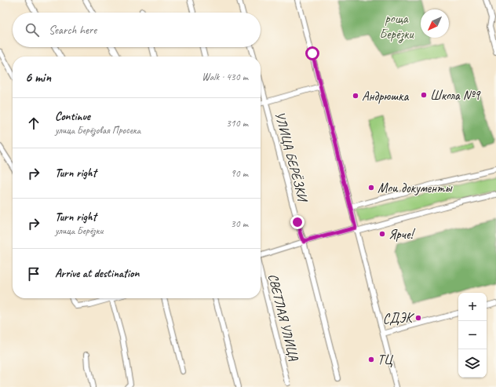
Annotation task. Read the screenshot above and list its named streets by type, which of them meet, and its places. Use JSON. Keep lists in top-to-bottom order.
{
  "streets": {
    "street": ["УЛИЦА БЕРЁЗКИ", "СВЕТЛАЯ УЛИЦА"]
  },
  "parks": ["роща Берёзки"],
  "places": [
    "Школа №9",
    "Андрюшка",
    "Мои документы",
    "Ярче!",
    "СДЭК",
    "ТЦ"
  ],
  "north": "bottom left",
  "page": {
    "search": "Search here",
    "heading": ["6 min", "Walk · 430 m"],
    "list": [
      ["Continue", "улица Берёзовая Просека", "310 m"],
      ["Turn right", "90 m"],
      ["Turn right", "улица Берёзки", "30 m"],
      "Arrive at destination"
    ],
    "map_buttons": ["+", "−"]
  }
}
